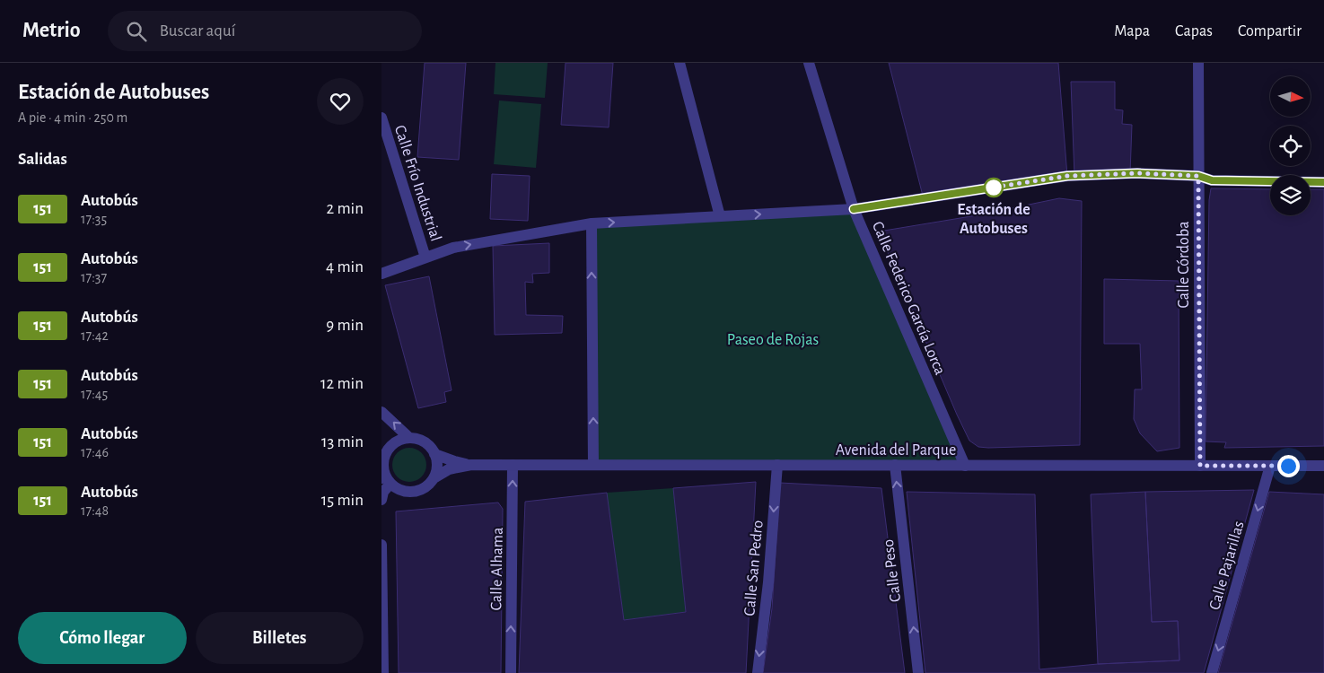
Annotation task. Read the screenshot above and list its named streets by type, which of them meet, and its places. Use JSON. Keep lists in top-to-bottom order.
{
  "streets": {
    "street": [
      "Calle Frío Industrial",
      "Calle Córdoba",
      "Calle Federico García Lorca",
      "Avenida del Parque",
      "Calle Pajarillas",
      "Calle San Pedro",
      "Calle Alhama",
      "Calle Peso"
    ]
  },
  "crossings": [
    ["Calle Córdoba", "Avenida del Parque"],
    ["Calle Federico García Lorca", "Avenida del Parque"],
    ["Avenida del Parque", "Calle Pajarillas"],
    ["Avenida del Parque", "Calle San Pedro"],
    ["Avenida del Parque", "Calle Alhama"],
    ["Avenida del Parque", "Calle Peso"]
  ],
  "one_way": [
    "Calle Pajarillas",
    "Calle San Pedro",
    "Calle Alhama",
    "Calle Peso"
  ],
  "parks": ["Paseo de Rojas"],
  "places": ["Estación de Autobuses"],
  "lines": ["bus line 151"],
  "north": "right",
  "page": {
    "header": "Metrio",
    "search": "Buscar aquí",
    "nav": ["Mapa", "Capas", "Compartir"],
    "heading": [
      ["Estación de Autobuses", "A pie · 4 min · 250 m"],
      "Salidas"
    ],
    "list": [
      {
        "mark": "151",
        "name": "Autobús",
        "note": "17:35",
        "value": "2 min"
      },
      {
        "mark": "151",
        "name": "Autobús",
        "note": "17:37",
        "value": "4 min"
      },
      {
        "mark": "151",
        "name": "Autobús",
        "note": "17:42",
        "value": "9 min"
      },
      {
        "mark": "151",
        "name": "Autobús",
        "note": "17:45",
        "value": "12 min"
      },
      {
        "mark": "151",
        "name": "Autobús",
        "note": "17:46",
        "value": "13 min"
      },
      {
        "mark": "151",
        "name": "Autobús",
        "note": "17:48",
        "value": "15 min"
      }
    ],
    "buttons": ["Cómo llegar", "Billetes"]
  }
}
